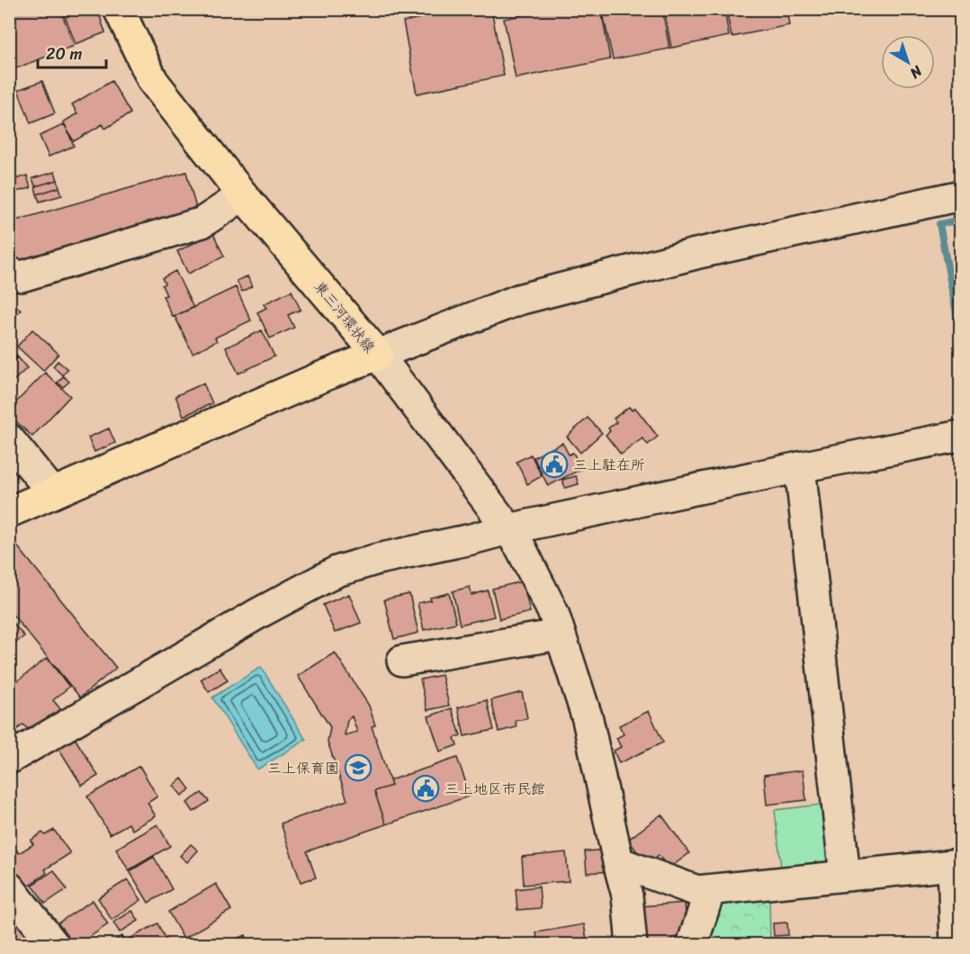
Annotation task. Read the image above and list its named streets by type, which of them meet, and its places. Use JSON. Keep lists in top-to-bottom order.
{
  "streets": {
    "main road": ["東三河環状線"]
  },
  "places": {
    "public building": ["三上駐在所", "三上地区市民館"],
    "school or university": ["三上保育園"]
  },
  "scale_bar": "20 m",
  "north": "bottom right"
}
